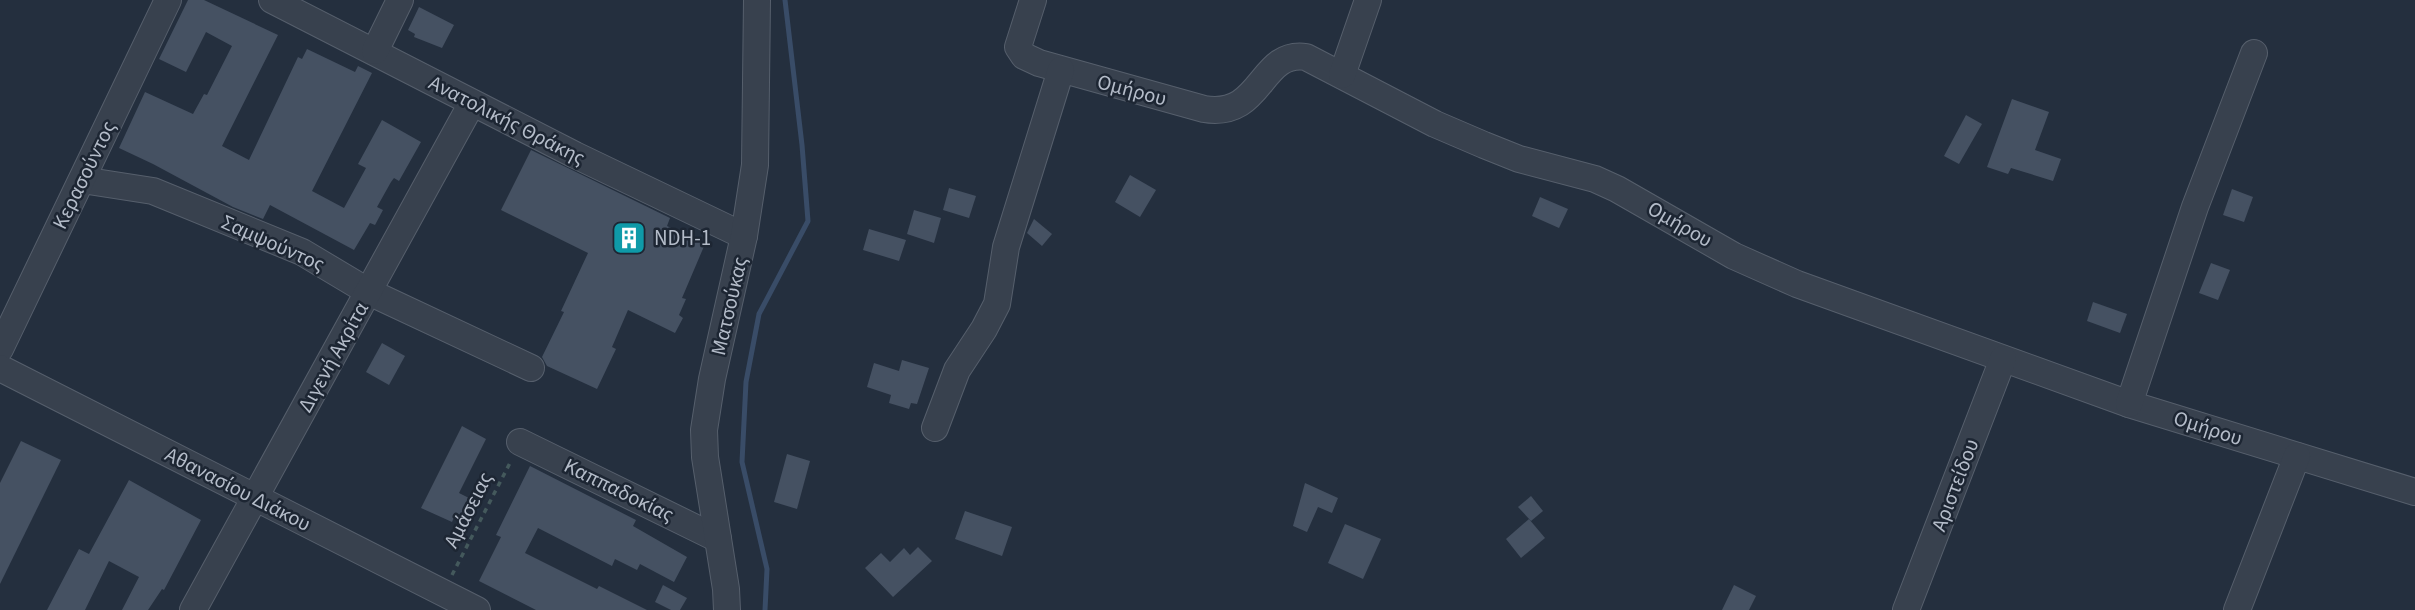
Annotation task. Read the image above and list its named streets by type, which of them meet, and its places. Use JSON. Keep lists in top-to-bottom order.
{
  "streets": {
    "street": [
      "Ομήρου",
      "Ανατολικής Θράκης",
      "Κερασούντος",
      "Σαμψούντος",
      "Ματσούκας",
      "Διγενή Ακρίτα",
      "Αριστείδου",
      "Αθανασίου Διάκου",
      "Καππαδοκίας"
    ],
    "path": ["Αμάσειας"]
  },
  "crossings": [
    ["Ομήρου", "Αριστείδου"],
    ["Ανατολικής Θράκης", "Ματσούκας"],
    ["Ανατολικής Θράκης", "Διγενή Ακρίτα"],
    ["Κερασούντος", "Σαμψούντος"],
    ["Σαμψούντος", "Διγενή Ακρίτα"],
    ["Ματσούκας", "Καππαδοκίας"],
    ["Διγενή Ακρίτα", "Αθανασίου Διάκου"],
    ["Αθανασίου Διάκου", "Αμάσειας"],
    ["Καππαδοκίας", "Αμάσειας"]
  ],
  "places": {
    "building": ["NDH-1"]
  }
}
